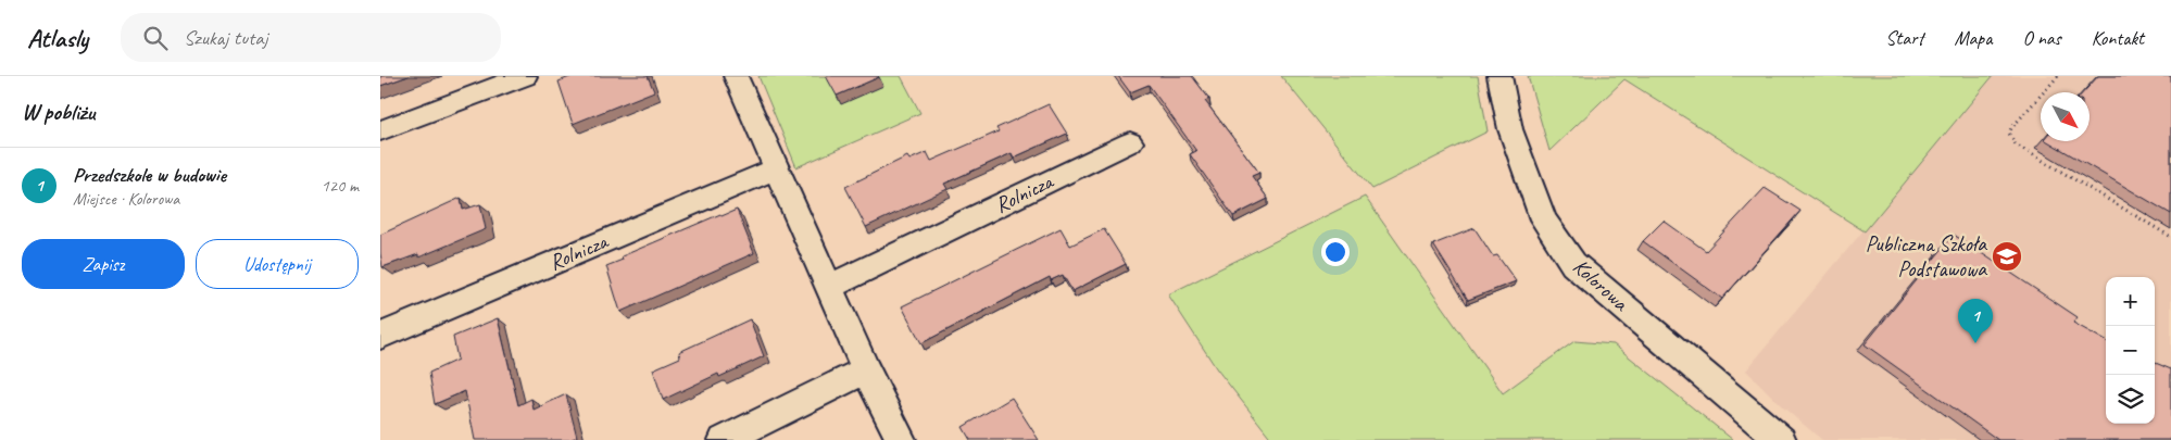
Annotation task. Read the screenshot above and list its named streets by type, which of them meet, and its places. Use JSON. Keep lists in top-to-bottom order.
{
  "streets": {
    "street": ["Rolnicza", "Kolorowa"]
  },
  "places": {
    "school or university": ["Publiczna Szkoła Podstawowa"]
  },
  "north": "bottom right",
  "page": {
    "header": "Atlasly",
    "search": "Szukaj tutaj",
    "nav": [
      "Start",
      "Mapa",
      "O nas",
      "Kontakt"
    ],
    "heading": "W pobliżu",
    "list": [
      {
        "mark": "1",
        "name": "Przedszkole w budowie",
        "note": "Miejsce · Kolorowa",
        "value": "120 m"
      }
    ],
    "buttons": ["Zapisz", "Udostępnij"],
    "map_buttons": ["+", "−"],
    "pins": "1"
  }
}
